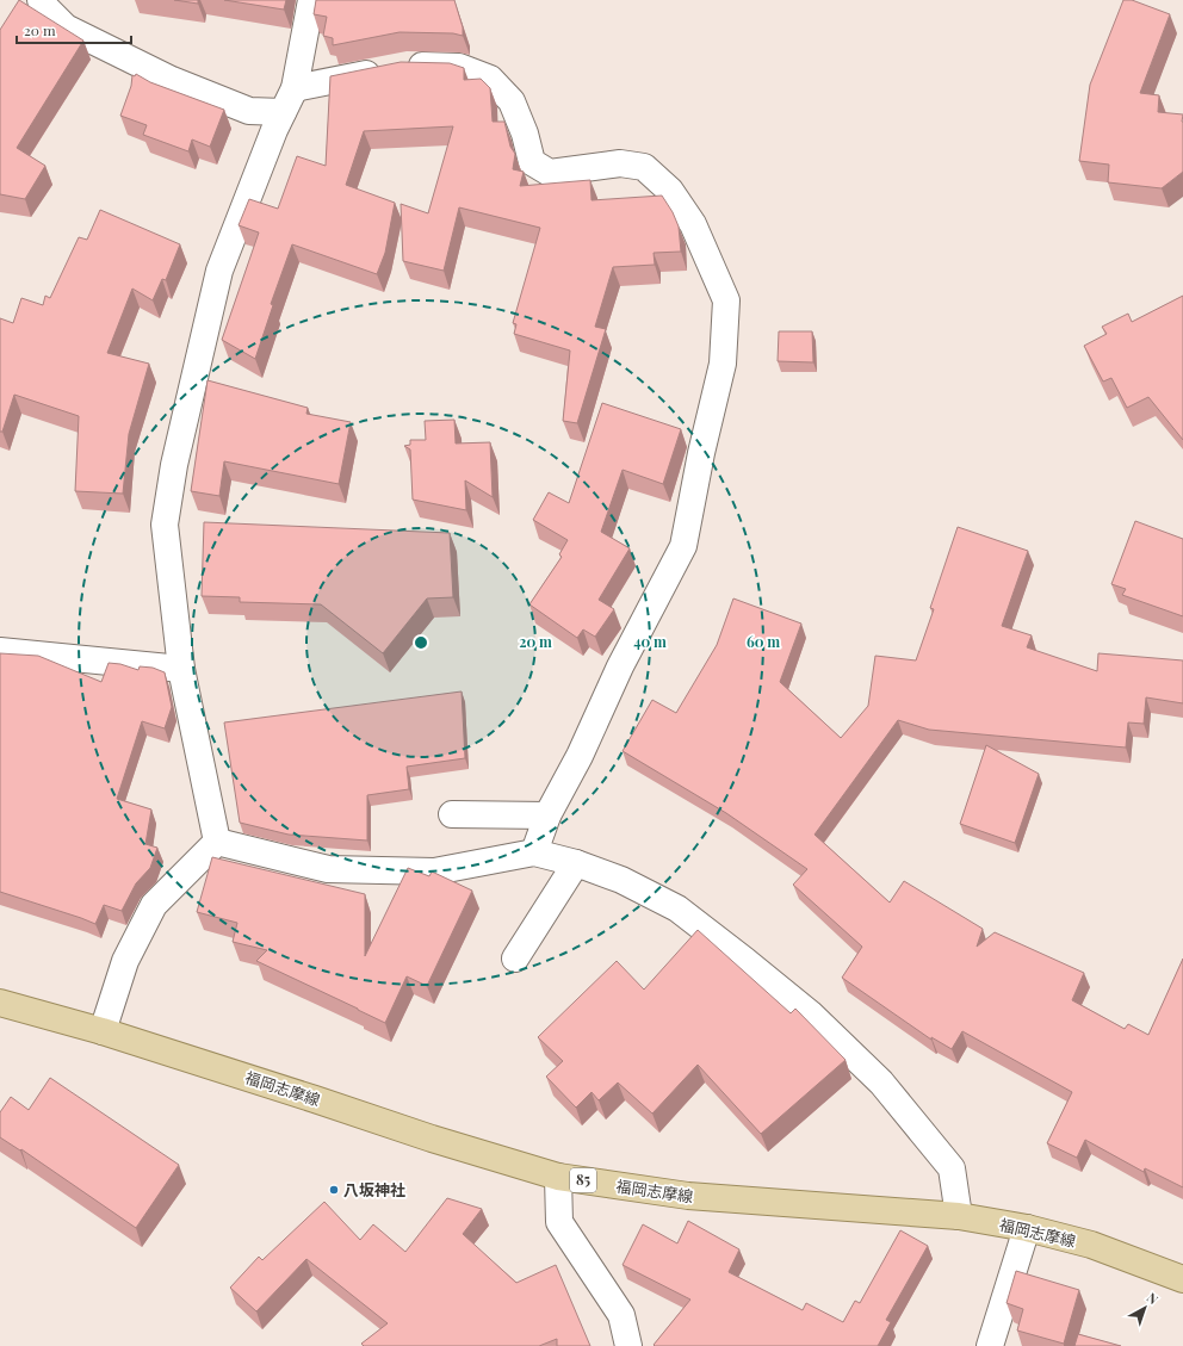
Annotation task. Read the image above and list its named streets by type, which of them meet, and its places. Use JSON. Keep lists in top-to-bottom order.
{
  "streets": {
    "main road": ["福岡志摩線", "85"]
  },
  "places": ["八坂神社"],
  "scale_bar": "20 m",
  "north": "top right",
  "rings": ["20 m", "40 m", "60 m"]
}
